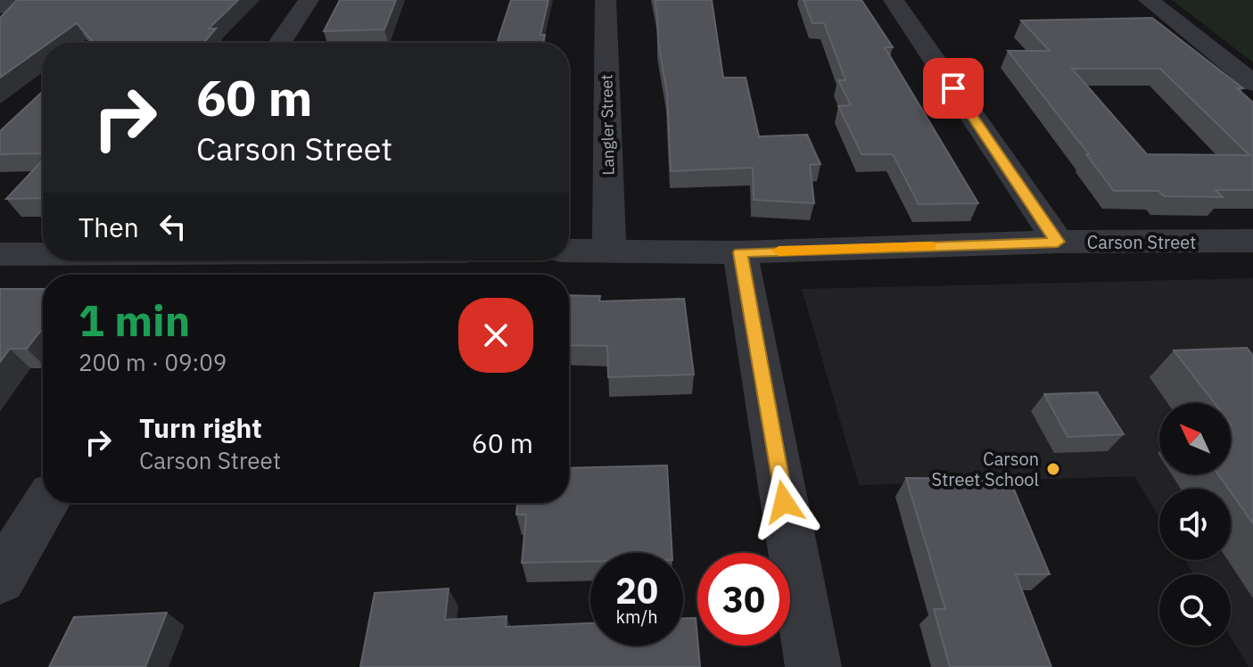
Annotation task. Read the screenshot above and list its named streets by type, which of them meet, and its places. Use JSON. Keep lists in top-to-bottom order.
{
  "streets": {
    "street": ["Langler Street", "Carson Street"]
  },
  "crossings": [
    ["Langler Street", "Carson Street"]
  ],
  "places": ["Carson Street School"],
  "north": "top left",
  "page": {
    "turn": ["60 m", "Carson Street"],
    "then": "Then",
    "heading": ["1 min", "200 m · 09:09"],
    "list": [
      {
        "name": "Turn right",
        "note": "Carson Street",
        "value": "60 m"
      }
    ],
    "speed": "20 km/h",
    "limit": "30"
  }
}
